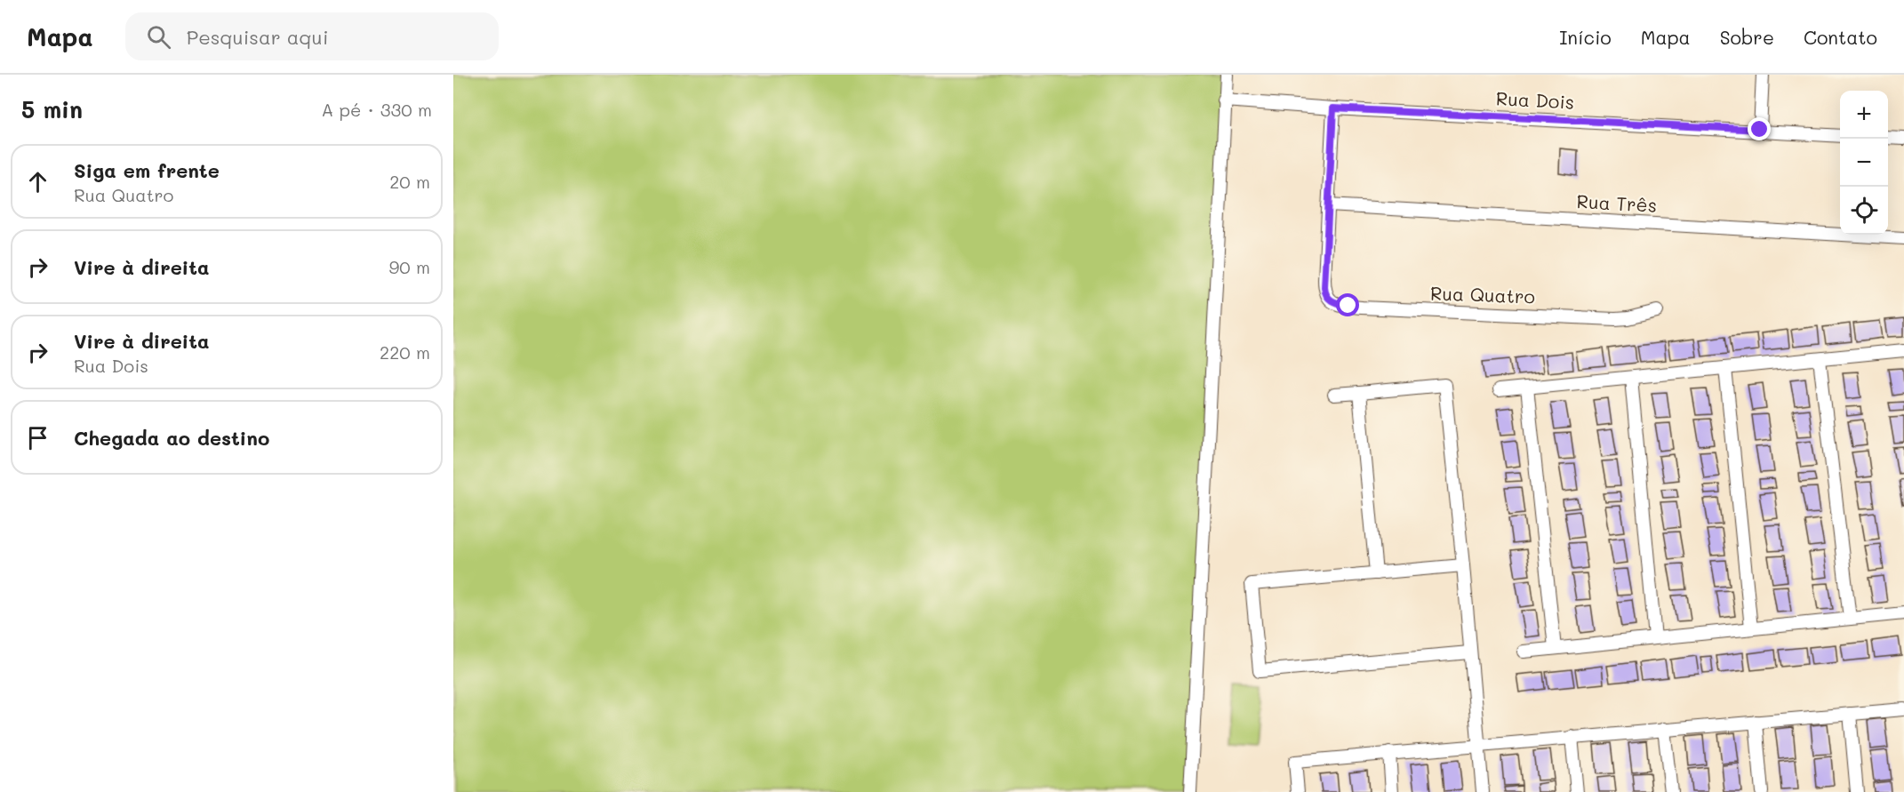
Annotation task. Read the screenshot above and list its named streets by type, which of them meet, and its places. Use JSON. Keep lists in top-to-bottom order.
{
  "streets": {
    "street": ["Rua Dois", "Rua Três", "Rua Quatro"]
  },
  "crossings": [
    ["Rua Três", "Rua Quatro"]
  ],
  "page": {
    "header": "Mapa",
    "search": "Pesquisar aqui",
    "nav": [
      "Início",
      "Mapa",
      "Sobre",
      "Contato"
    ],
    "heading": ["5 min", "A pé · 330 m"],
    "map_buttons": ["+", "−"],
    "list": [
      ["Siga em frente", "Rua Quatro", "20 m"],
      ["Vire à direita", "90 m"],
      ["Vire à direita", "Rua Dois", "220 m"],
      "Chegada ao destino"
    ]
  }
}
